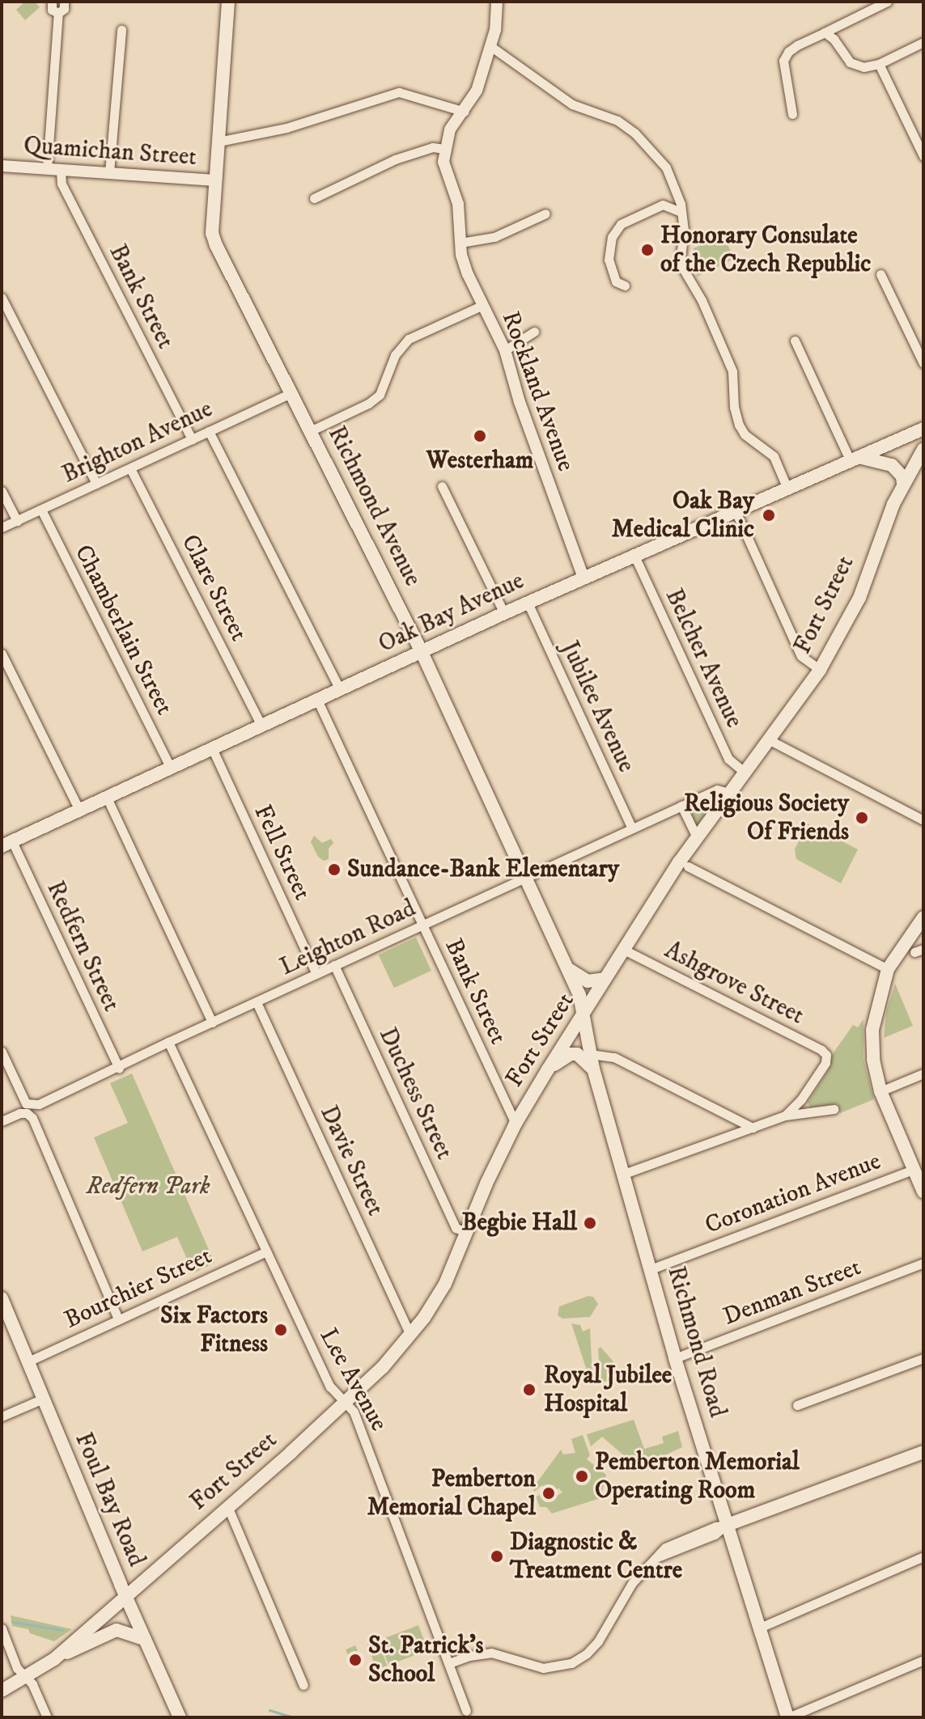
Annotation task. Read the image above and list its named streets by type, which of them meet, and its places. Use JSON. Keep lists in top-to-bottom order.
{
  "streets": {
    "main road": [
      "Richmond Avenue",
      "Fort Street",
      "Oak Bay Avenue",
      "Richmond Road",
      "Foul Bay Road"
    ],
    "street": [
      "Quamichan Street",
      "Bank Street",
      "Rockland Avenue",
      "Brighton Avenue",
      "Clare Street",
      "Chamberlain Street",
      "Belcher Avenue",
      "Jubilee Avenue",
      "Fell Street",
      "Leighton Road",
      "Redfern Street",
      "Ashgrove Street",
      "Duchess Street",
      "Davie Street",
      "Coronation Avenue",
      "Bourchier Street",
      "Denman Street",
      "Lee Avenue"
    ]
  },
  "crossings": [
    ["Quamichan Street", "Bank Street"],
    ["Quamichan Street", "Richmond Avenue"],
    ["Bank Street", "Brighton Avenue"],
    ["Bank Street", "Fort Street"],
    ["Bank Street", "Oak Bay Avenue"],
    ["Bank Street", "Leighton Road"],
    ["Rockland Avenue", "Oak Bay Avenue"],
    ["Brighton Avenue", "Richmond Avenue"],
    ["Brighton Avenue", "Clare Street"],
    ["Brighton Avenue", "Chamberlain Street"],
    ["Richmond Avenue", "Fort Street"],
    ["Richmond Avenue", "Oak Bay Avenue"],
    ["Richmond Avenue", "Leighton Road"],
    ["Richmond Avenue", "Richmond Road"],
    ["Clare Street", "Oak Bay Avenue"],
    ["Fort Street", "Belcher Avenue"],
    ["Fort Street", "Leighton Road"],
    ["Fort Street", "Ashgrove Street"],
    ["Fort Street", "Duchess Street"],
    ["Fort Street", "Davie Street"],
    ["Fort Street", "Richmond Road"],
    ["Fort Street", "Lee Avenue"],
    ["Fort Street", "Foul Bay Road"],
    ["Oak Bay Avenue", "Chamberlain Street"],
    ["Oak Bay Avenue", "Belcher Avenue"],
    ["Oak Bay Avenue", "Jubilee Avenue"],
    ["Oak Bay Avenue", "Fell Street"],
    ["Oak Bay Avenue", "Redfern Street"],
    ["Jubilee Avenue", "Leighton Road"],
    ["Fell Street", "Leighton Road"],
    ["Leighton Road", "Redfern Street"],
    ["Leighton Road", "Duchess Street"],
    ["Leighton Road", "Davie Street"],
    ["Leighton Road", "Lee Avenue"],
    ["Coronation Avenue", "Richmond Road"],
    ["Bourchier Street", "Lee Avenue"],
    ["Bourchier Street", "Foul Bay Road"],
    ["Denman Street", "Richmond Road"]
  ],
  "parks": ["Redfern Park"],
  "places": [
    "Honorary Consulate of the Czech Republic",
    "Westerham",
    "Oak Bay Medical Clinic",
    "Religious Society Of Friends",
    "Sundance-Bank Elementary",
    "Begbie Hall",
    "Six Factors Fitness",
    "Royal Jubilee Hospital",
    "Pemberton Memorial Operating Room",
    "Pemberton Memorial Chapel",
    "Diagnostic & Treatment Centre",
    "St. Patrick's School"
  ]
}
